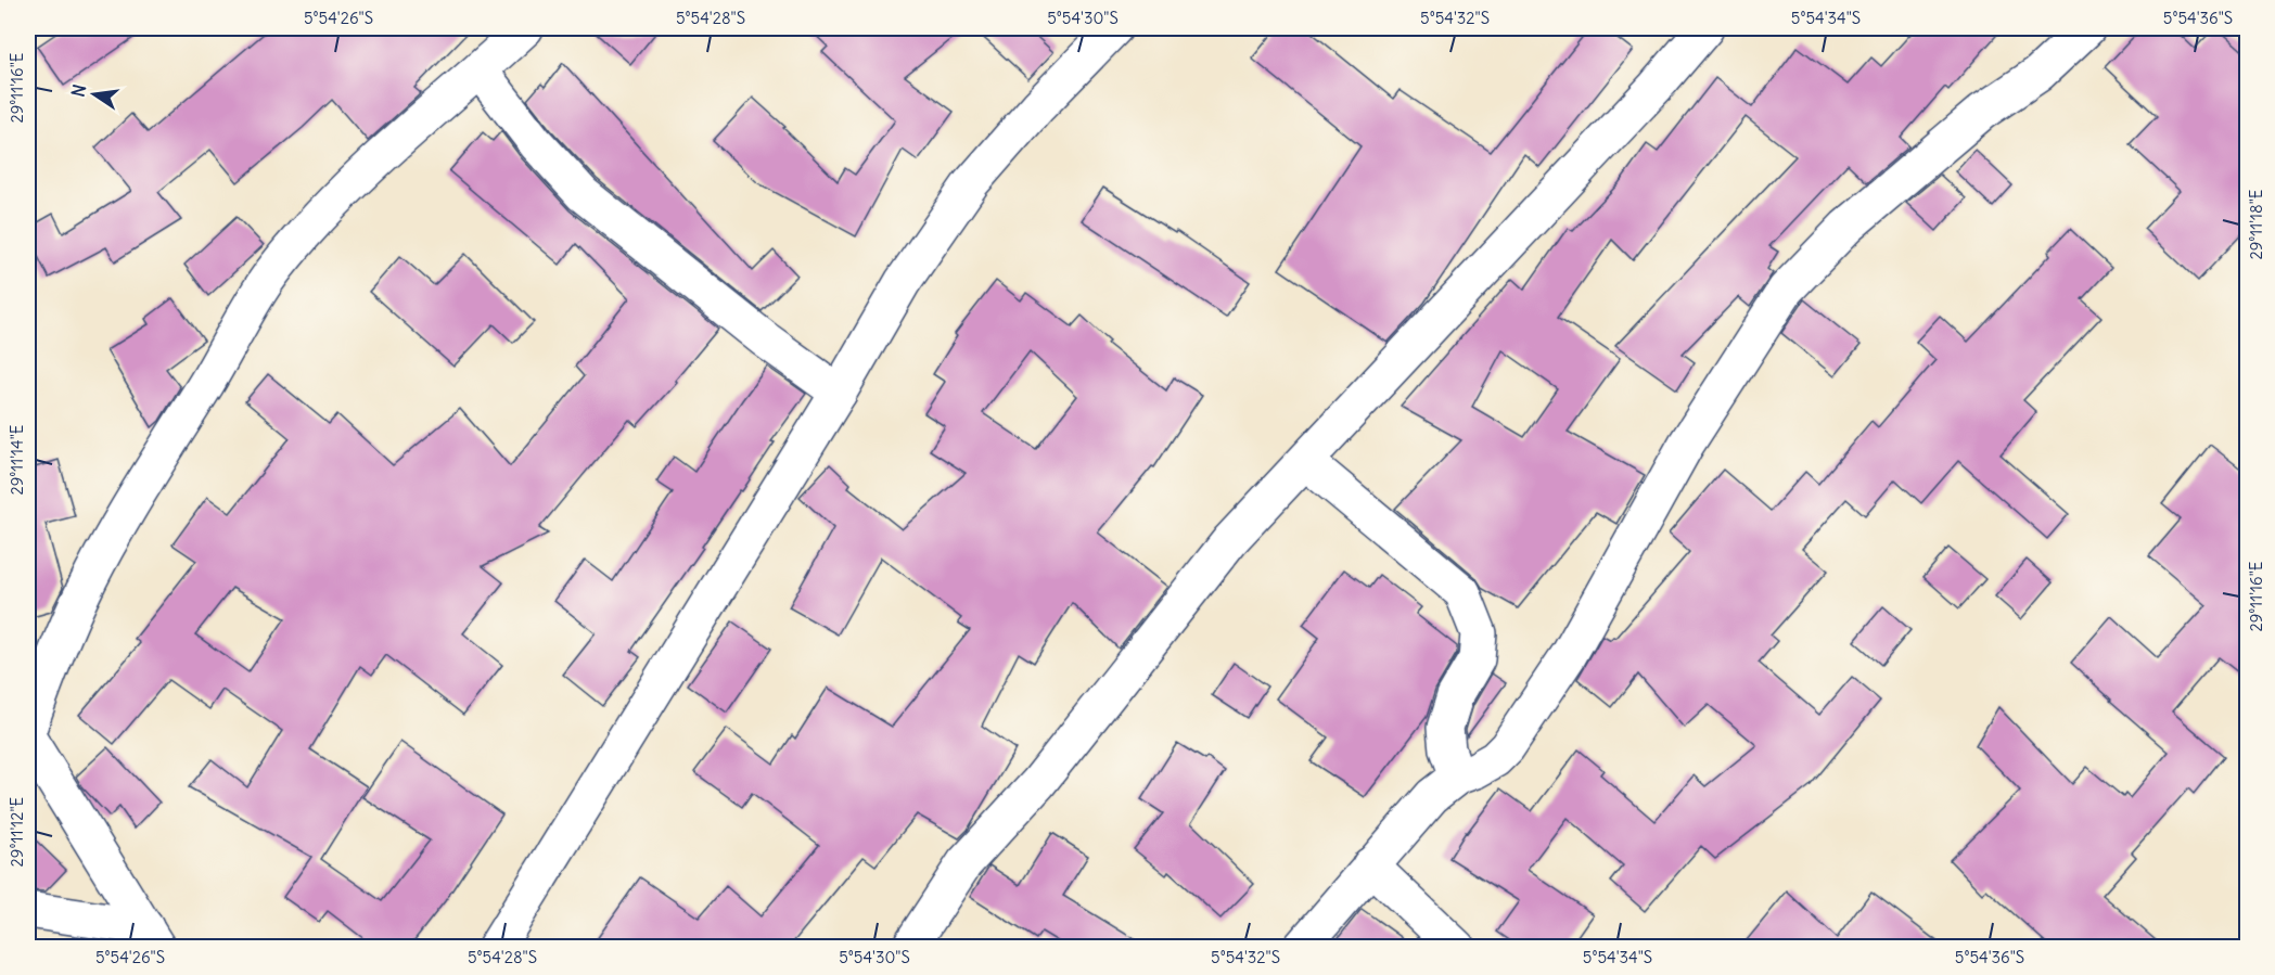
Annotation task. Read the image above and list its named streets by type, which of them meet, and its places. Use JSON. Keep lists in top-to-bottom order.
{
  "north": "left",
  "coordinates": [
    "5°54'26\"S",
    "5°54'28\"S",
    "5°54'30\"S",
    "5°54'32\"S",
    "5°54'34\"S",
    "5°54'36\"S",
    "29°11'16\"E",
    "29°11'18\"E",
    "29°11'14\"E",
    "29°11'12\"E"
  ]
}
